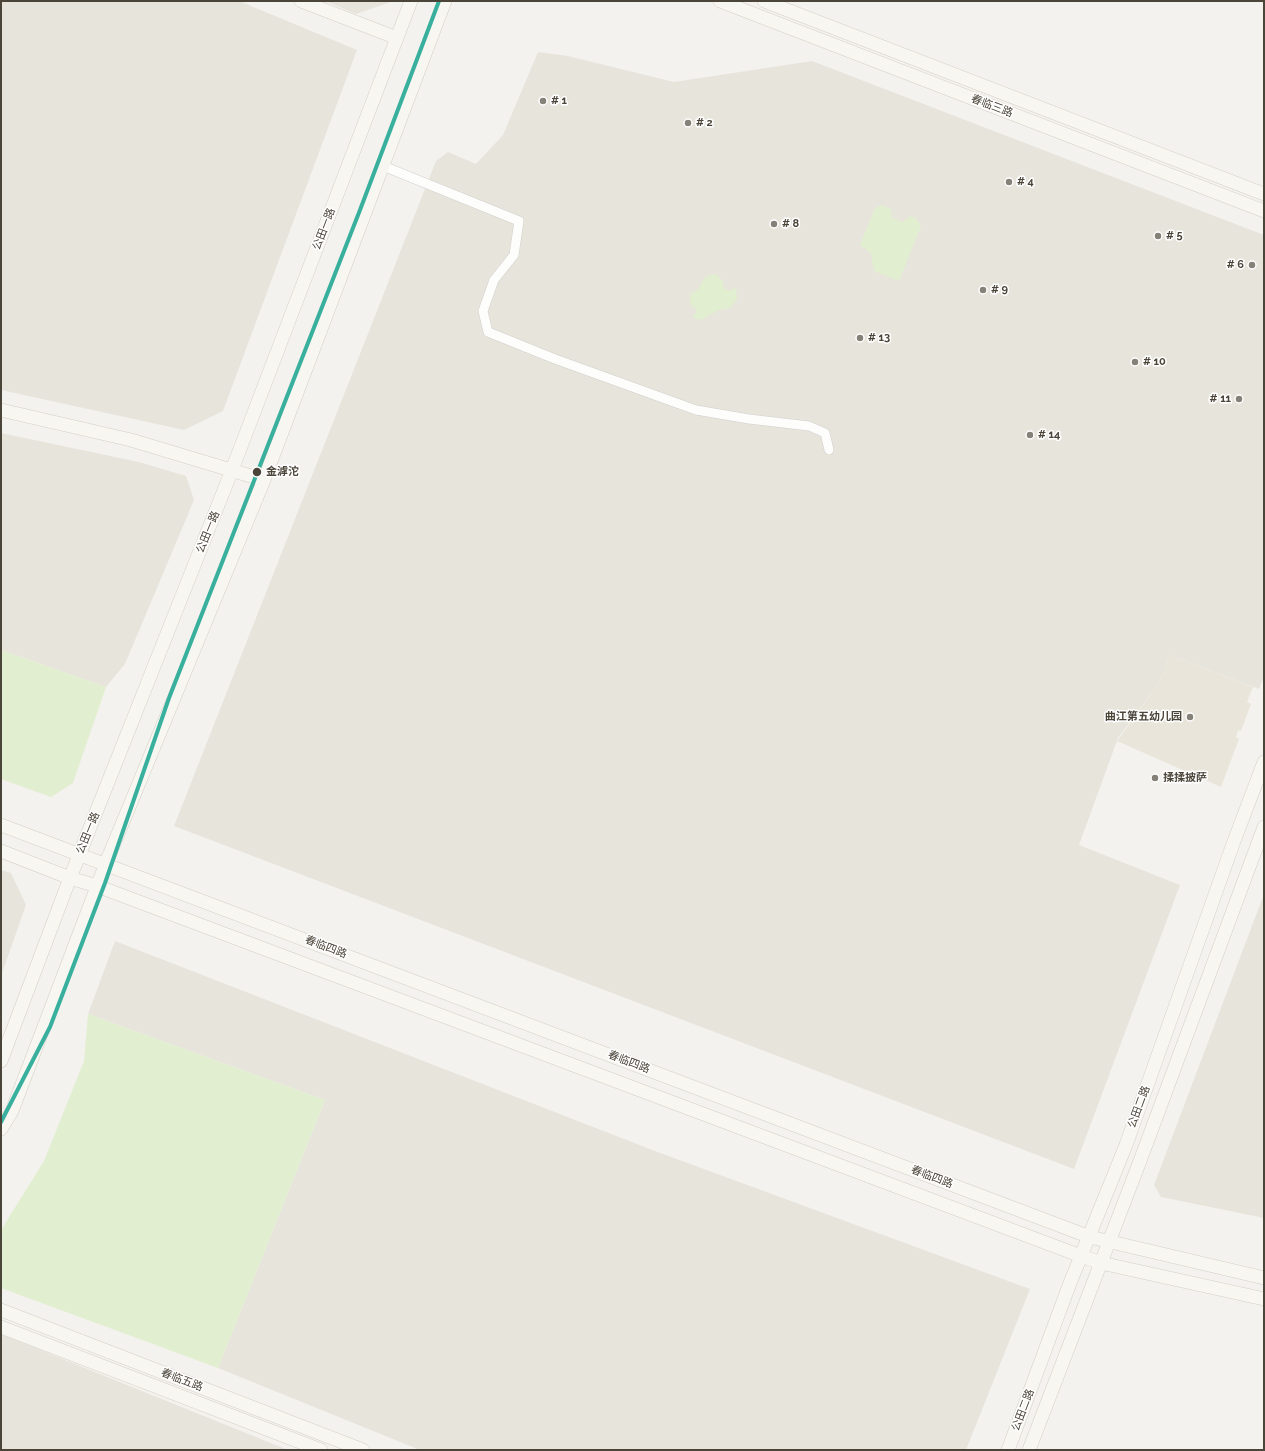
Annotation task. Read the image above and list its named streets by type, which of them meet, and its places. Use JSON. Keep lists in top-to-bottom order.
{
  "streets": {
    "street": [
      "春临三路",
      "公田一路",
      "春临四路",
      "公田二路",
      "春临五路"
    ]
  },
  "crossings": [
    ["公田一路", "春临四路"],
    ["春临四路", "公田二路"]
  ],
  "places": [
    "# 1",
    "# 2",
    "# 4",
    "# 8",
    "# 5",
    "# 6",
    "# 9",
    "# 13",
    "# 10",
    "# 11",
    "# 14",
    "金滹沱",
    "曲江第五幼儿园",
    "揉揉披萨"
  ]
}
